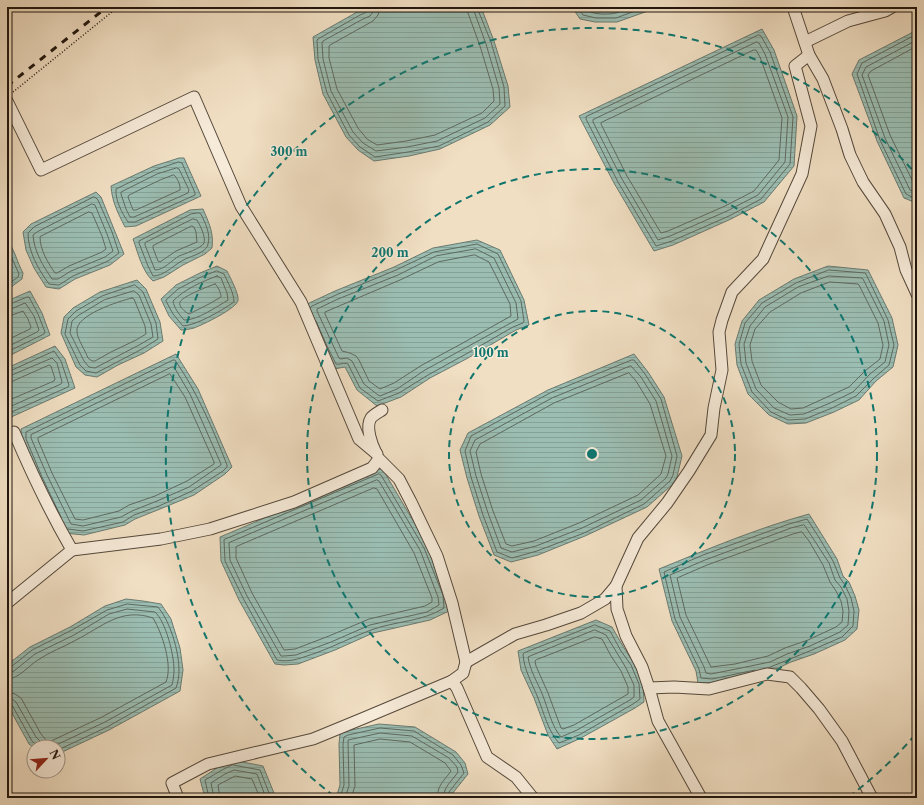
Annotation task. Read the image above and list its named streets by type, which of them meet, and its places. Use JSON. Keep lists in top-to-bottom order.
{
  "north": "top right",
  "rings": ["300 m", "200 m", "100 m"]
}
